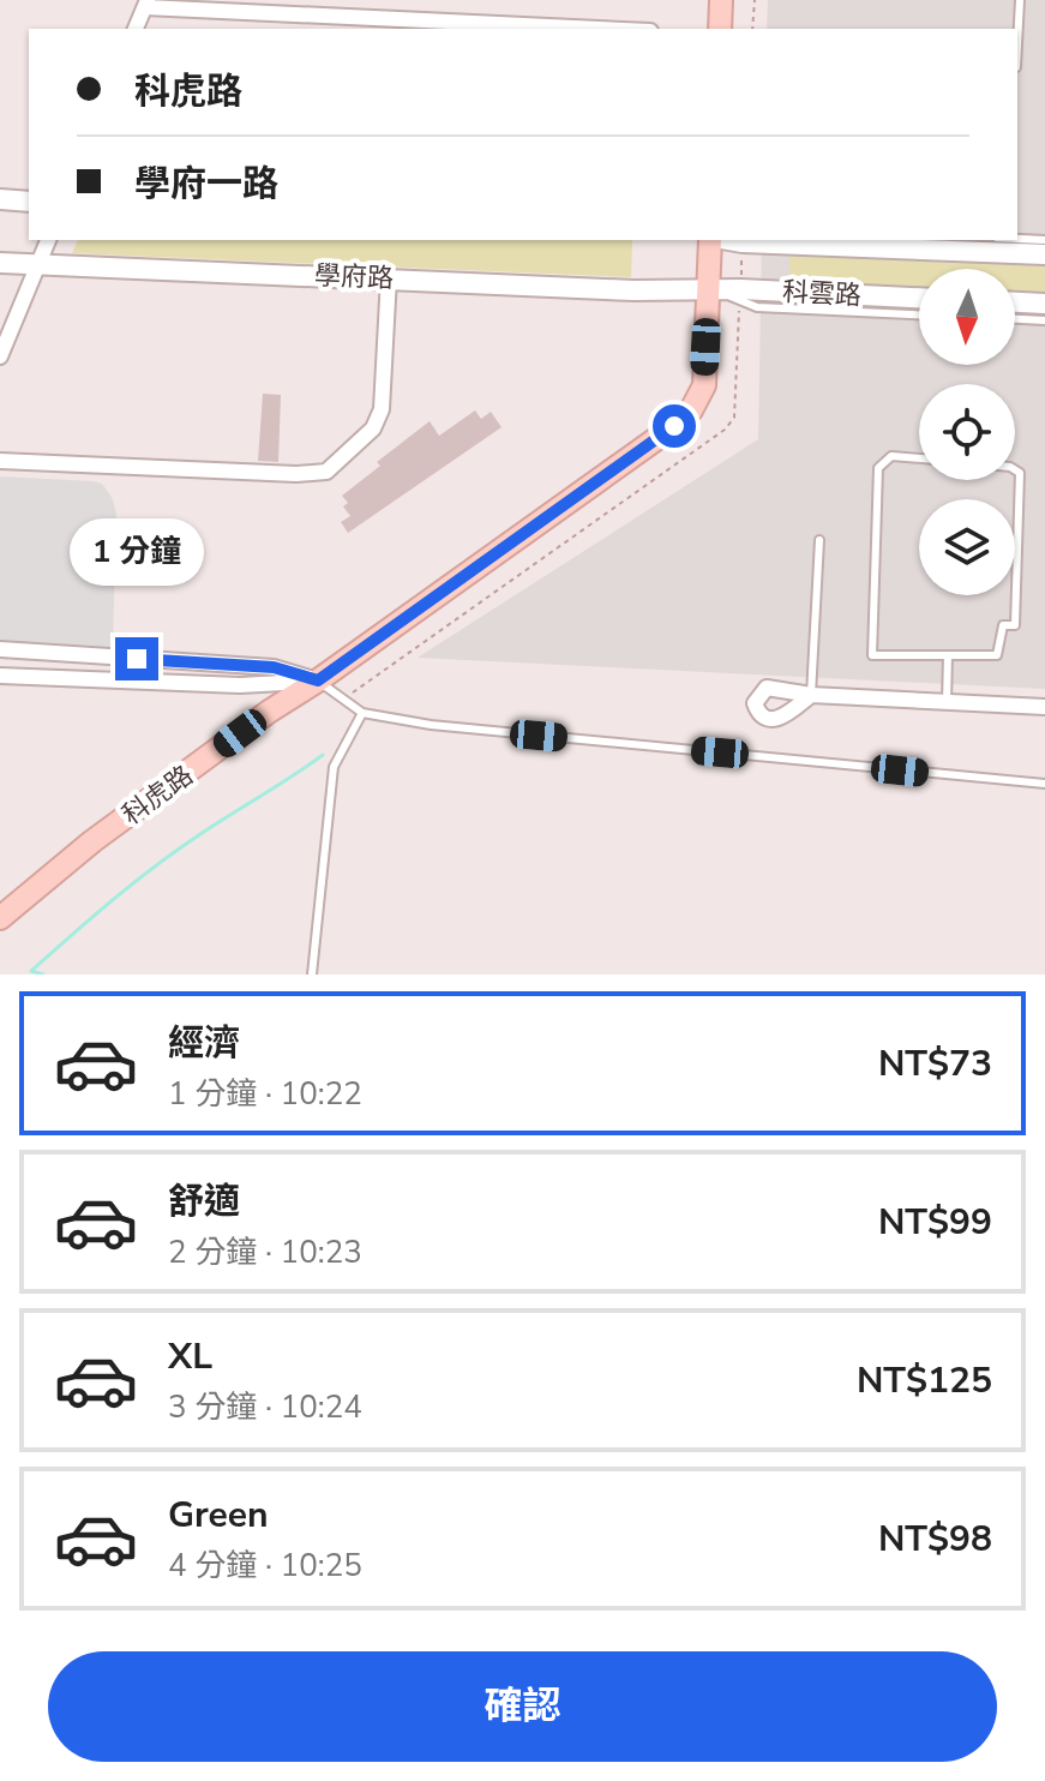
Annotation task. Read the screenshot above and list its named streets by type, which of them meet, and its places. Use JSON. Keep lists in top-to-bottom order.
{
  "streets": {
    "main road": ["科虎路"],
    "street": ["學府路", "科雲路"]
  },
  "crossings": [
    ["學府路", "科雲路"],
    ["學府路", "科虎路"],
    ["科雲路", "科虎路"]
  ],
  "north": "bottom",
  "page": {
    "banner": ["科虎路", "學府一路"],
    "bubble": "1 分鐘",
    "list": [
      {
        "name": "經濟",
        "note": "1 分鐘 · 10:22",
        "value": "NT$73"
      },
      {
        "name": "舒適",
        "note": "2 分鐘 · 10:23",
        "value": "NT$99"
      },
      {
        "name": "XL",
        "note": "3 分鐘 · 10:24",
        "value": "NT$125"
      },
      {
        "name": "Green",
        "note": "4 分鐘 · 10:25",
        "value": "NT$98"
      }
    ],
    "buttons": "確認"
  }
}
